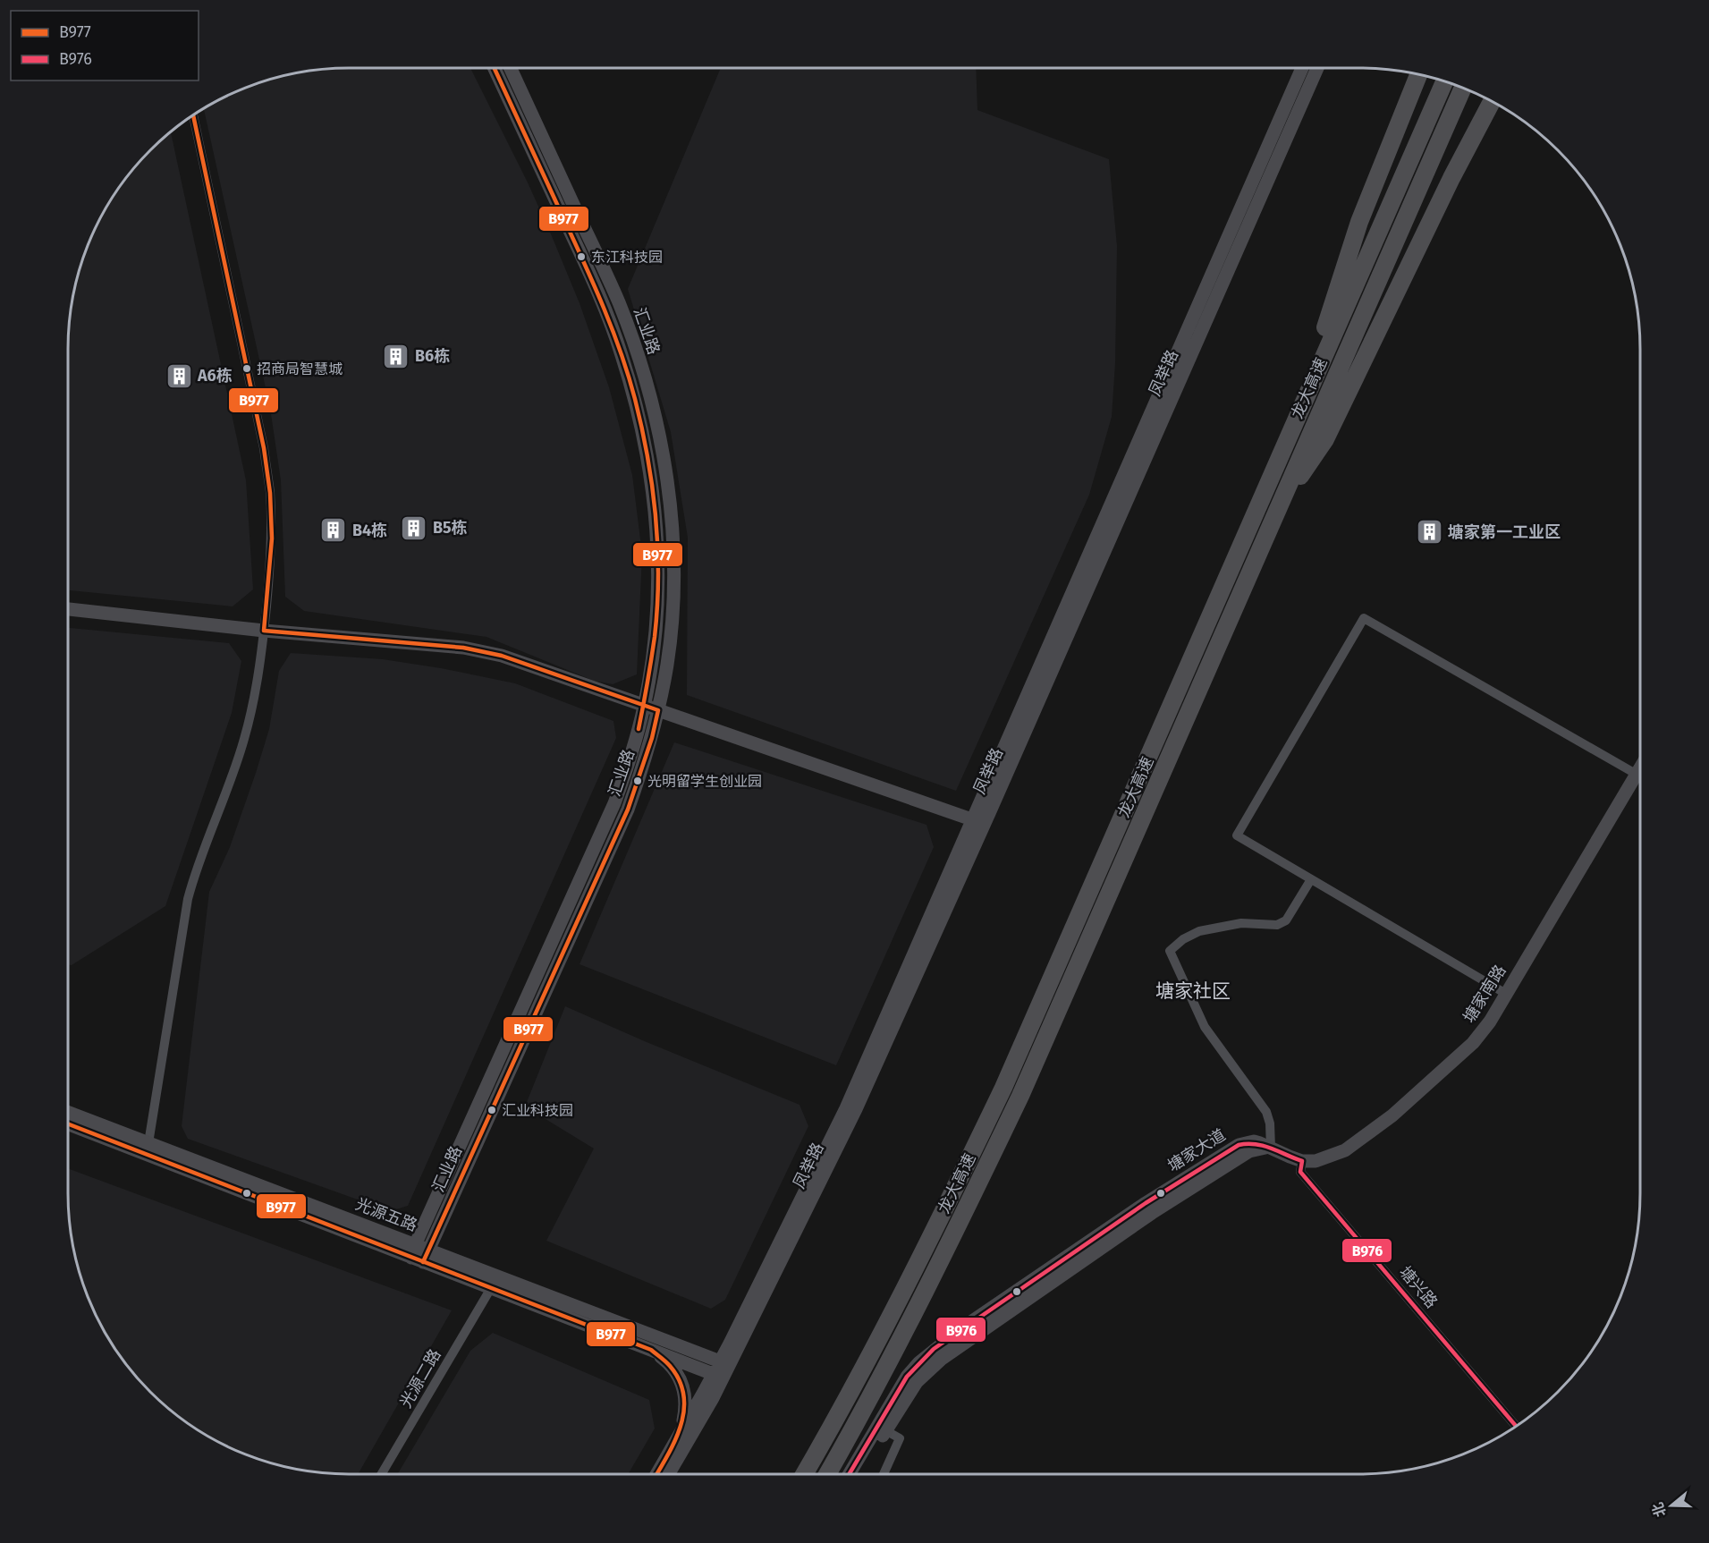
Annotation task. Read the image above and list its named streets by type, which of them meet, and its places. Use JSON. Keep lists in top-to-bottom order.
{
  "streets": {
    "highway": ["龙大高速"],
    "street": [
      "汇业路",
      "凤举路",
      "塘家南路",
      "塘家大道",
      "光源五路",
      "塘兴路",
      "光源二路"
    ]
  },
  "crossings": [
    ["汇业路", "光源五路"],
    ["凤举路", "光源五路"],
    ["塘家南路", "塘兴路"],
    ["光源五路", "光源二路"]
  ],
  "districts": ["塘家社区"],
  "places": {
    "other": [
      "东江科技园",
      "招商局智慧城",
      "光明留学生创业园",
      "汇业科技园"
    ],
    "building": [
      "B6栋",
      "A6栋",
      "B5栋",
      "B4栋",
      "塘家第一工业区"
    ]
  },
  "lines": ["transit line B977", "transit line B976"],
  "legend": ["B977", "B976"],
  "north": "left"
}
